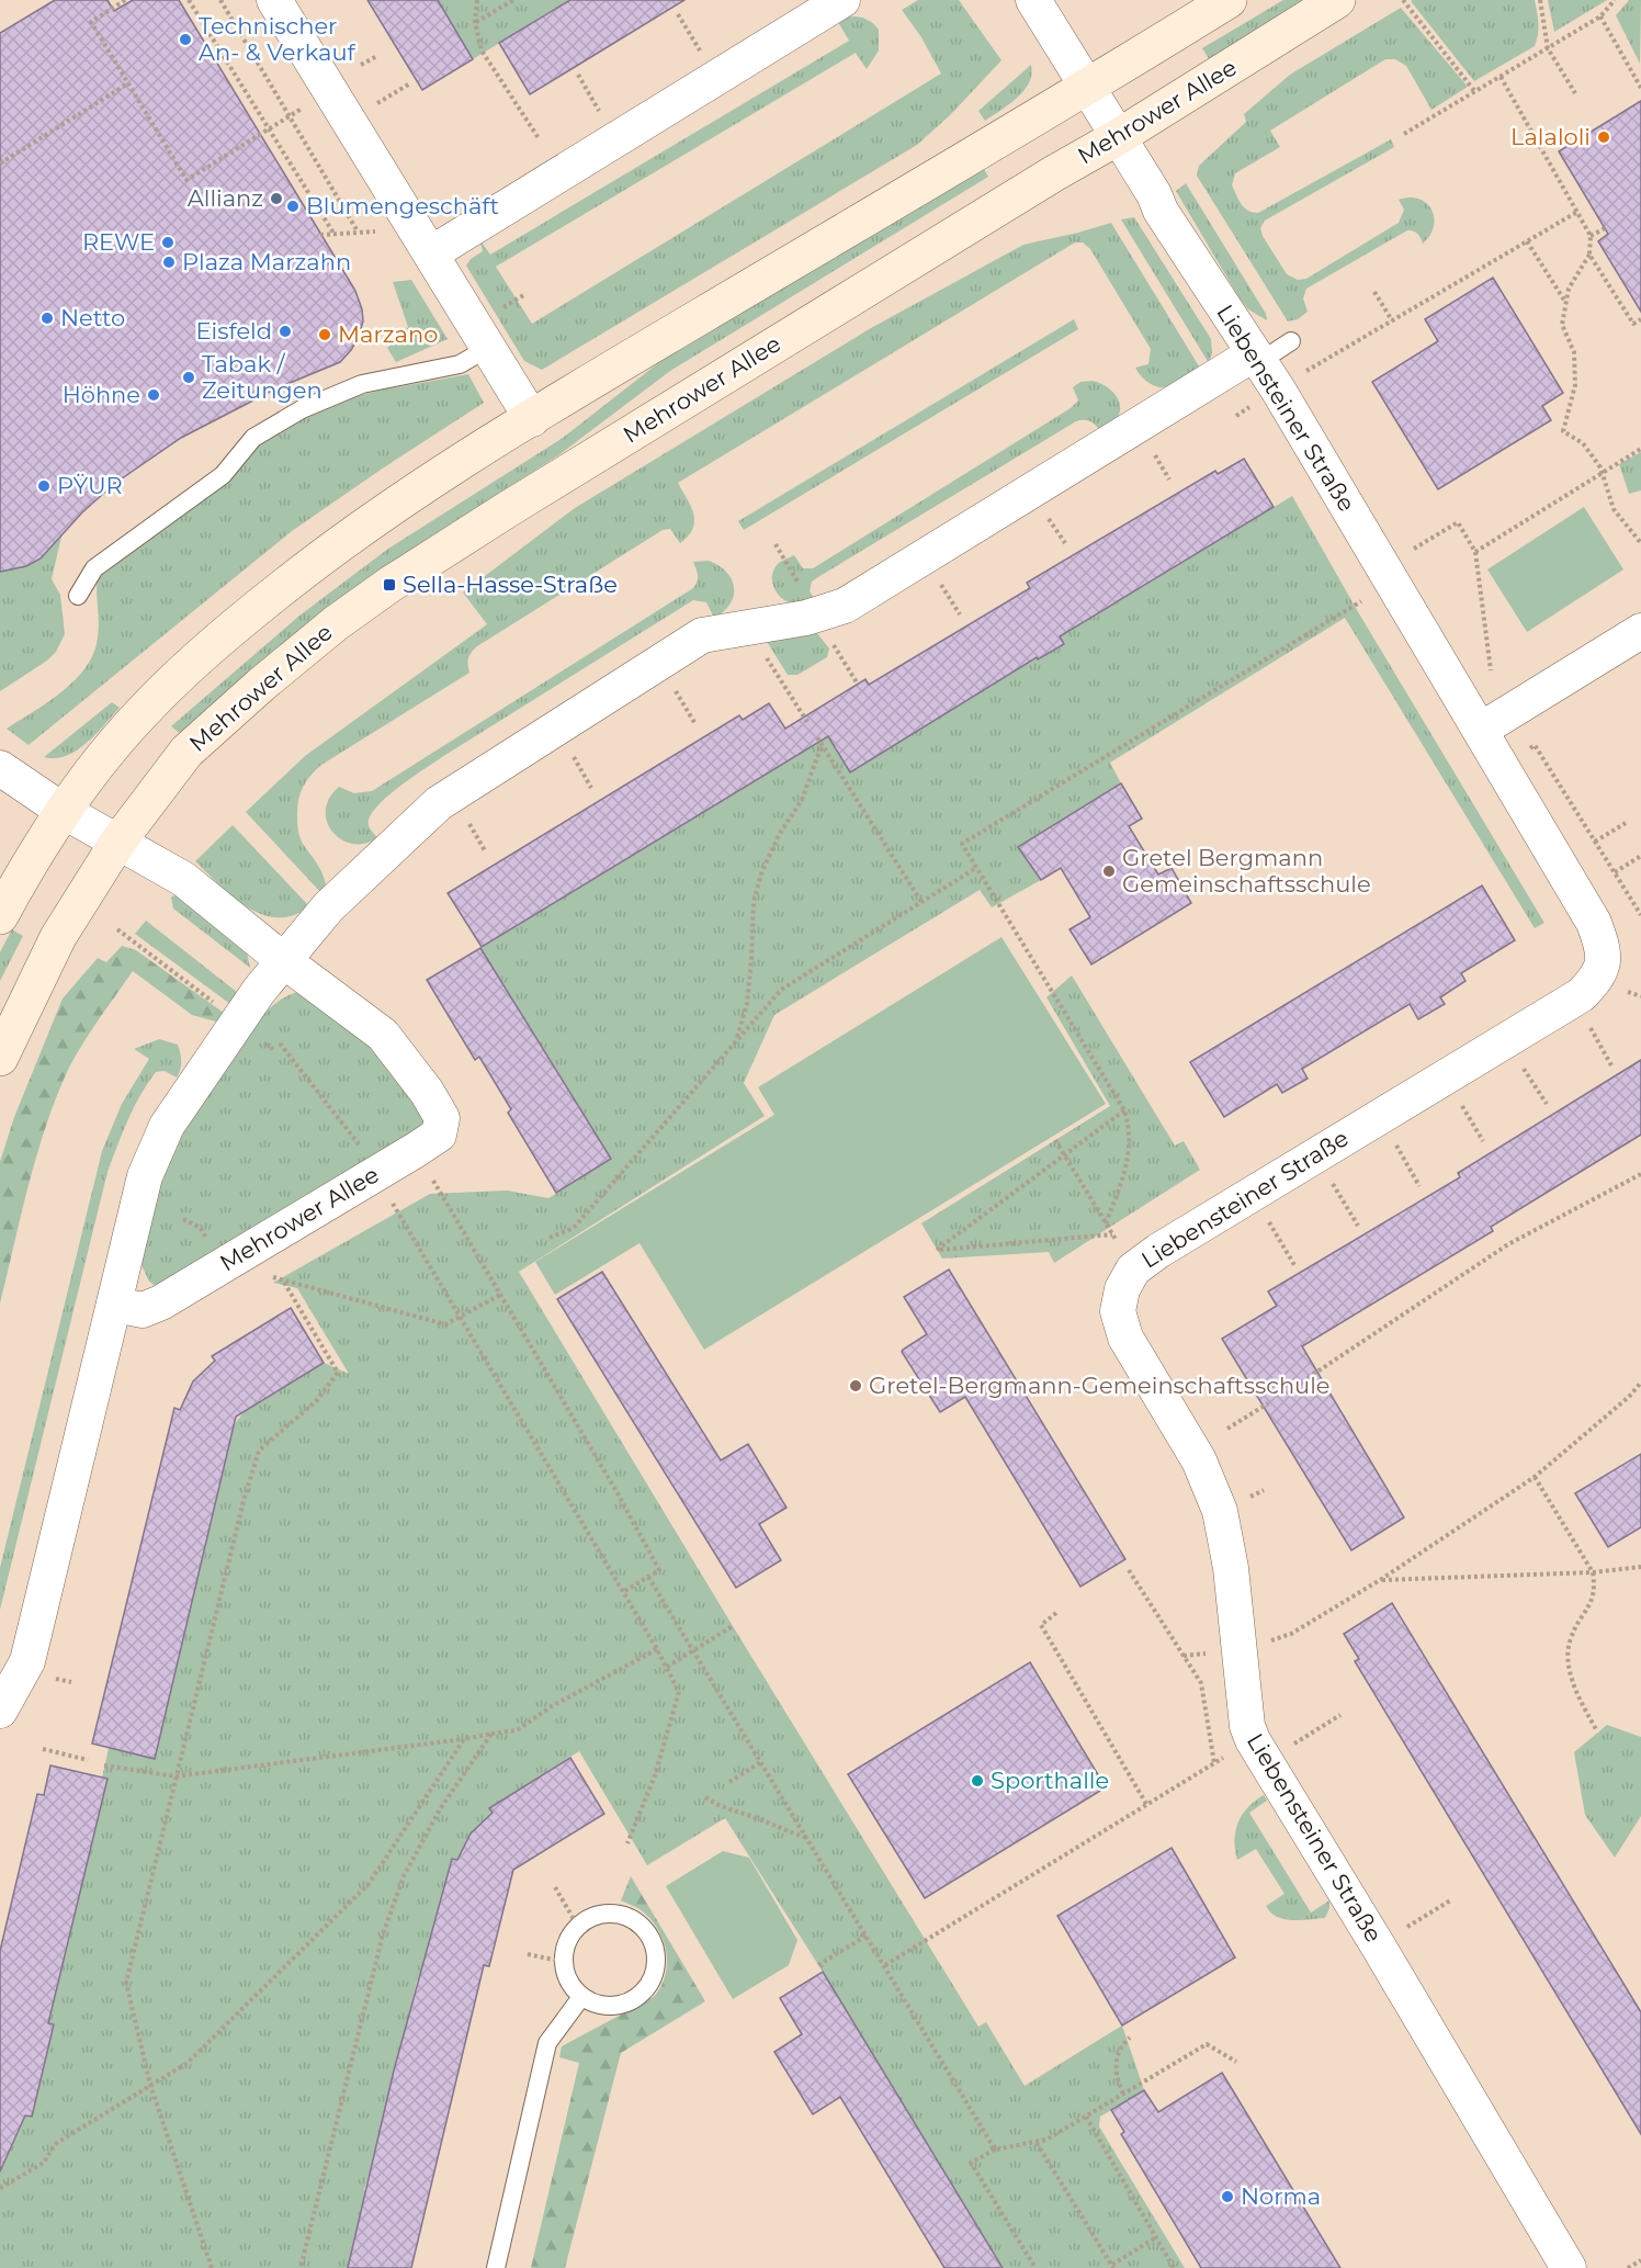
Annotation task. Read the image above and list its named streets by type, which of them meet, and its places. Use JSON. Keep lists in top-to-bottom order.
{
  "streets": {
    "main road": ["Mehrower Allee"],
    "street": ["Liebensteiner Straße"]
  },
  "crossings": [
    ["Mehrower Allee", "Liebensteiner Straße"]
  ],
  "places": {
    "other": [
      "Technischer An- & Verkauf",
      "Lalaloli",
      "Allianz",
      "Blumengeschäft",
      "REWE",
      "Plaza Marzahn",
      "Netto",
      "Eisfeld",
      "Marzano",
      "Tabak / Zeitungen",
      "Höhne",
      "PŸUR",
      "Gretel Bergmann Gemeinschaftsschule",
      "Gretel-Bergmann-Gemeinschaftsschule",
      "Sporthalle",
      "Norma"
    ],
    "transit": ["Sella-Hasse-Straße"]
  }
}
